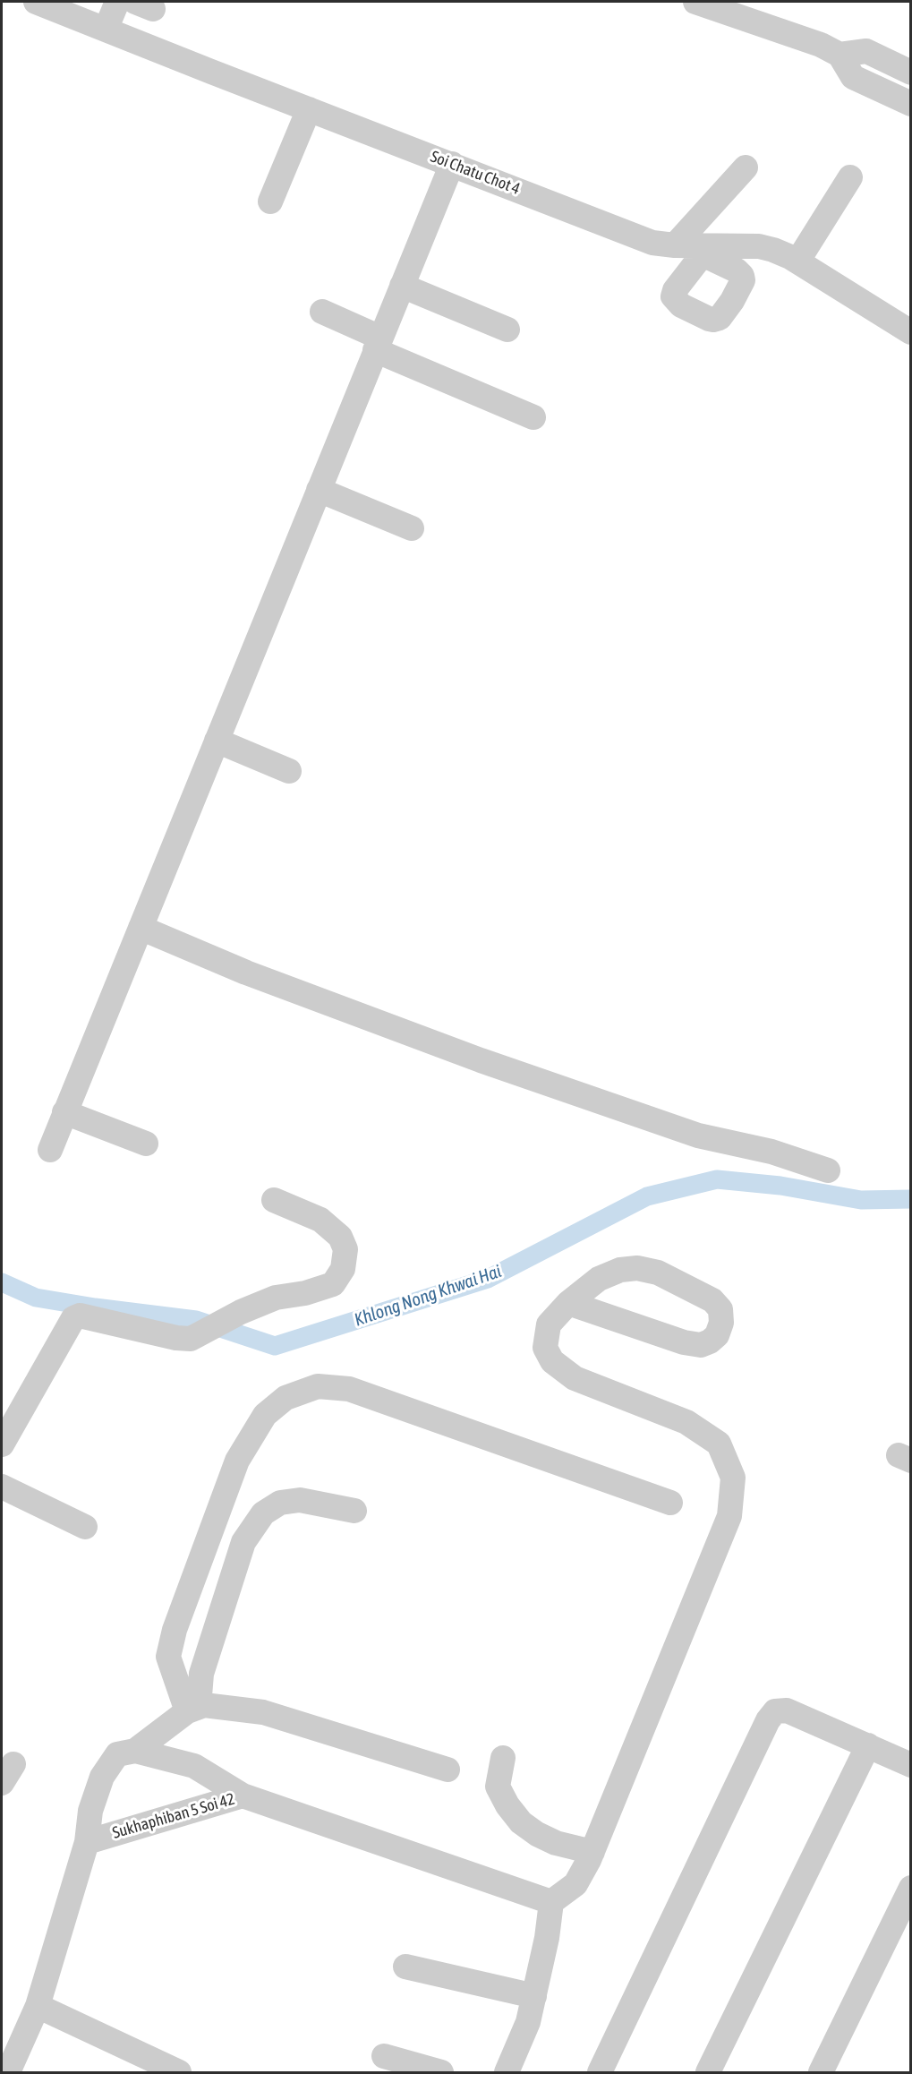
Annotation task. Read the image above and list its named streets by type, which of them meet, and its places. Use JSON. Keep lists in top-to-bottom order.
{
  "streets": {
    "street": ["Soi Chatu Chot 4", "Sukhaphiban 5 Soi 42"]
  },
  "water": ["Khlong Nong Khwai Hai"]
}
